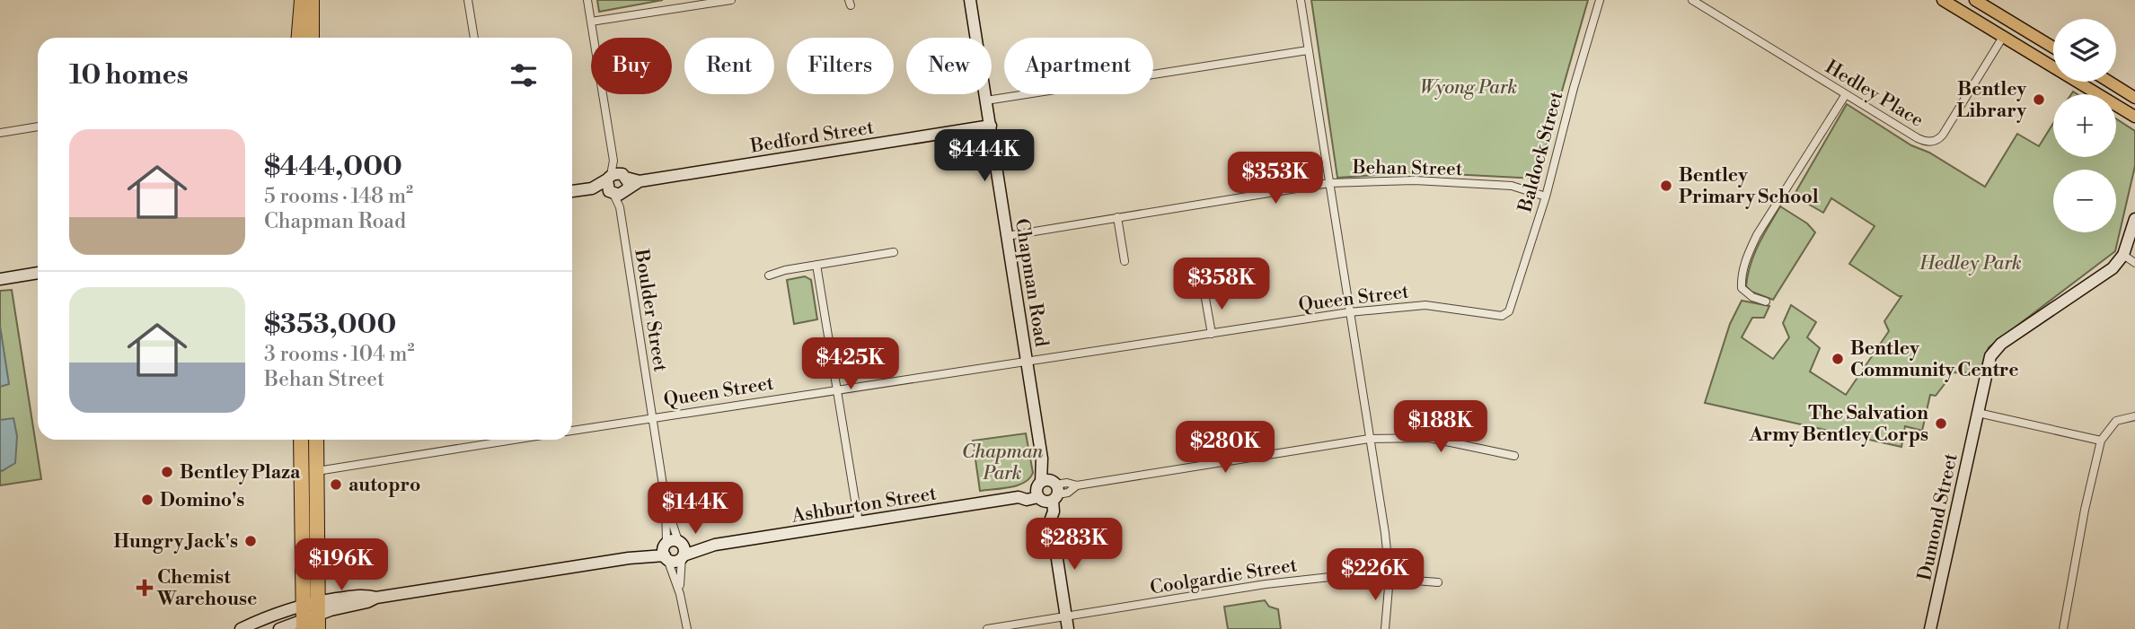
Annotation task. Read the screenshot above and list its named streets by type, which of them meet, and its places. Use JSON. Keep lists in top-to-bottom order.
{
  "streets": {
    "street": [
      "Hedley Place",
      "Bedford Street",
      "Baldock Street",
      "Behan Street",
      "Chapman Road",
      "Queen Street",
      "Boulder Street",
      "Ashburton Street",
      "Dumond Street",
      "Coolgardie Street"
    ]
  },
  "crossings": [
    ["Bedford Street", "Chapman Road"],
    ["Bedford Street", "Boulder Street"],
    ["Baldock Street", "Behan Street"],
    ["Baldock Street", "Queen Street"],
    ["Behan Street", "Chapman Road"],
    ["Chapman Road", "Queen Street"],
    ["Chapman Road", "Ashburton Street"],
    ["Chapman Road", "Coolgardie Street"],
    ["Queen Street", "Boulder Street"]
  ],
  "parks": ["Wyong Park", "Hedley Park", "Chapman Park"],
  "places": {
    "other": [
      "Bentley Library",
      "Bentley Primary School",
      "Bentley Community Centre",
      "The Salvation Army Bentley Corps",
      "Bentley Plaza",
      "autopro",
      "Domino's",
      "Hungry Jack's"
    ],
    "health": ["Chemist Warehouse"]
  },
  "page": {
    "map_buttons": ["+", "−"],
    "chip": [
      "Buy",
      "Rent",
      "Filters",
      "New",
      "Apartment"
    ],
    "heading": "10 homes",
    "list": [
      {
        "name": "$444,000",
        "note": "5 rooms · 148 m² · Chapman Road"
      },
      {
        "name": "$353,000",
        "note": "3 rooms · 104 m² · Behan Street"
      }
    ],
    "price": [
      "$444K",
      "$353K",
      "$358K",
      "$425K",
      "$188K",
      "$280K",
      "$144K",
      "$283K",
      "$196K",
      "$226K"
    ]
  }
}
